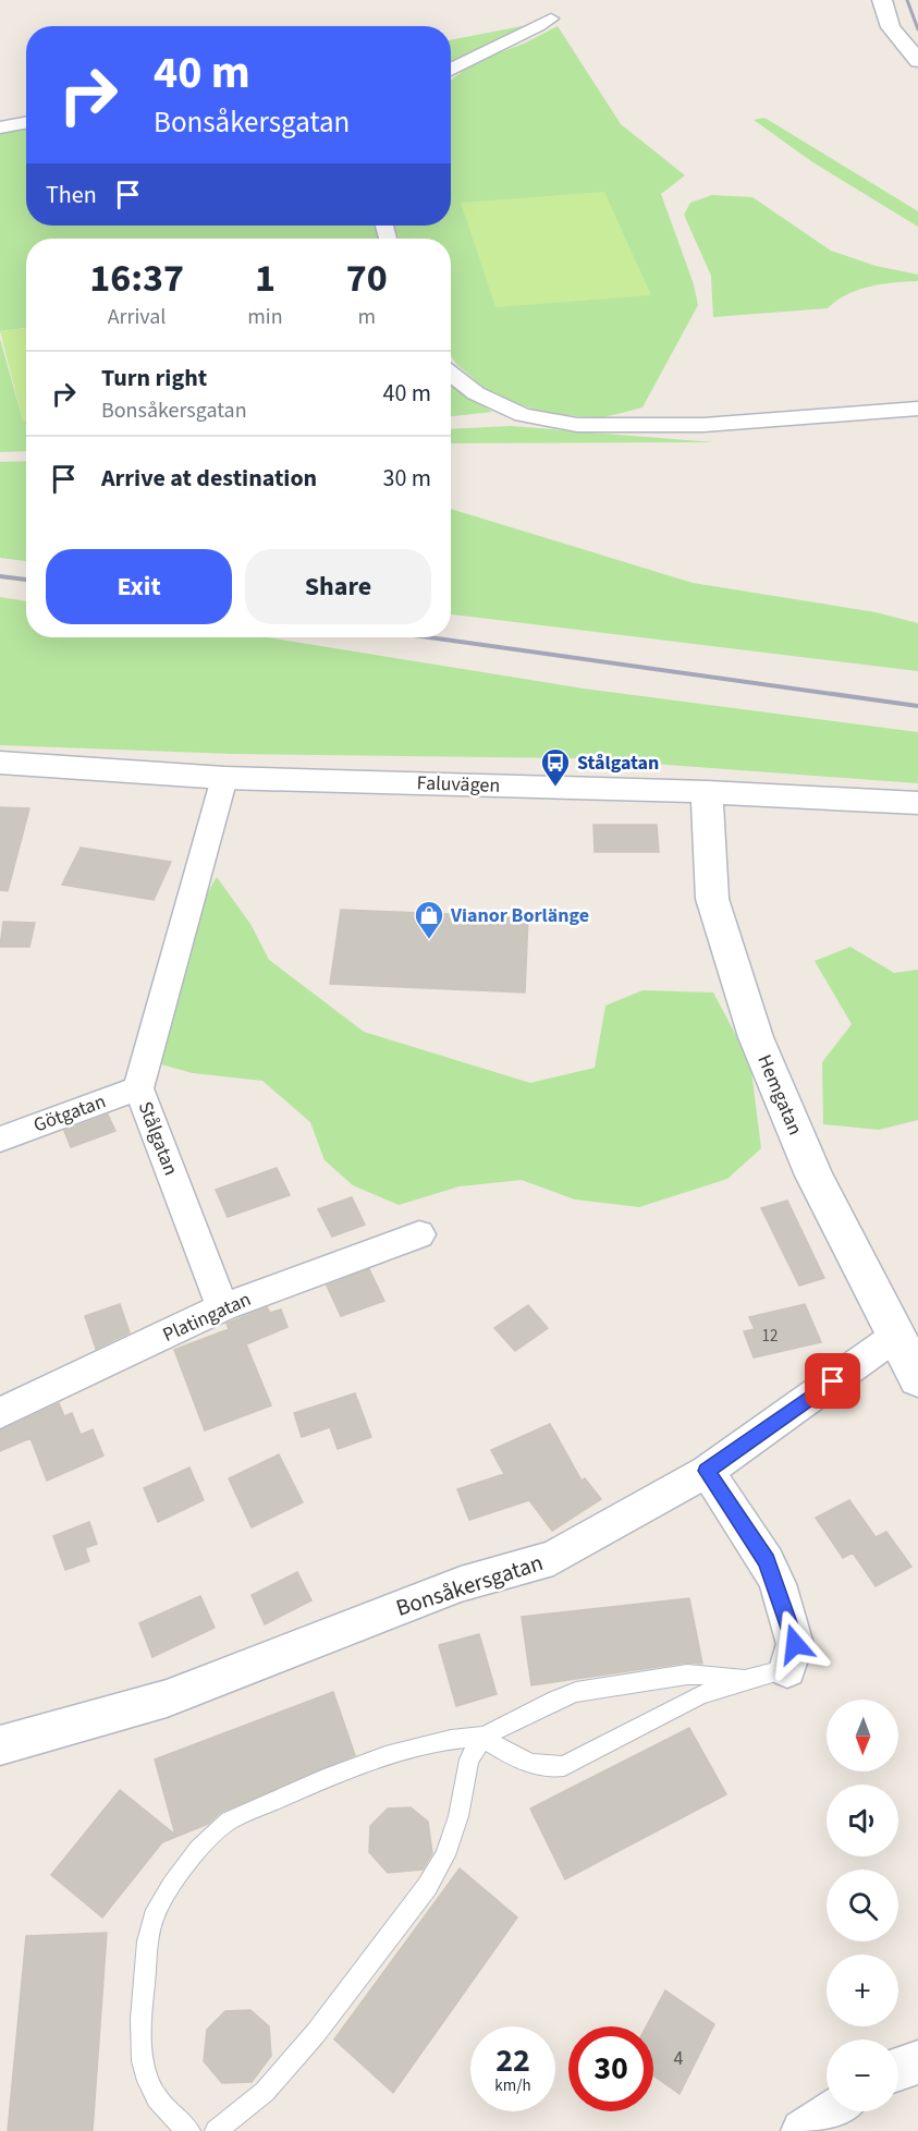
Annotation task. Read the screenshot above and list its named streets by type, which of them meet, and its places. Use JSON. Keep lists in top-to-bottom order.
{
  "streets": {
    "street": [
      "Faluvägen",
      "Hemgatan",
      "Götgatan",
      "Stålgatan",
      "Platingatan",
      "Bonsåkersgatan"
    ]
  },
  "crossings": [
    ["Faluvägen", "Hemgatan"],
    ["Faluvägen", "Stålgatan"],
    ["Hemgatan", "Bonsåkersgatan"],
    ["Götgatan", "Stålgatan"],
    ["Stålgatan", "Platingatan"]
  ],
  "places": {
    "bus stop": ["Stålgatan"],
    "shop": ["Vianor Borlänge"]
  },
  "house_numbers": ["12", "4"],
  "north": "bottom",
  "page": {
    "turn": ["40 m", "Bonsåkersgatan"],
    "then": "Then",
    "eta": [
      "16:37",
      "Arrival",
      "1",
      "min",
      "70",
      "m"
    ],
    "list": [
      {
        "name": "Turn right",
        "note": "Bonsåkersgatan",
        "value": "40 m"
      },
      {
        "name": "Arrive at destination",
        "value": "30 m"
      }
    ],
    "buttons": ["Exit", "Share"],
    "map_buttons": ["+", "−"],
    "speed": "22 km/h",
    "limit": "30"
  }
}
